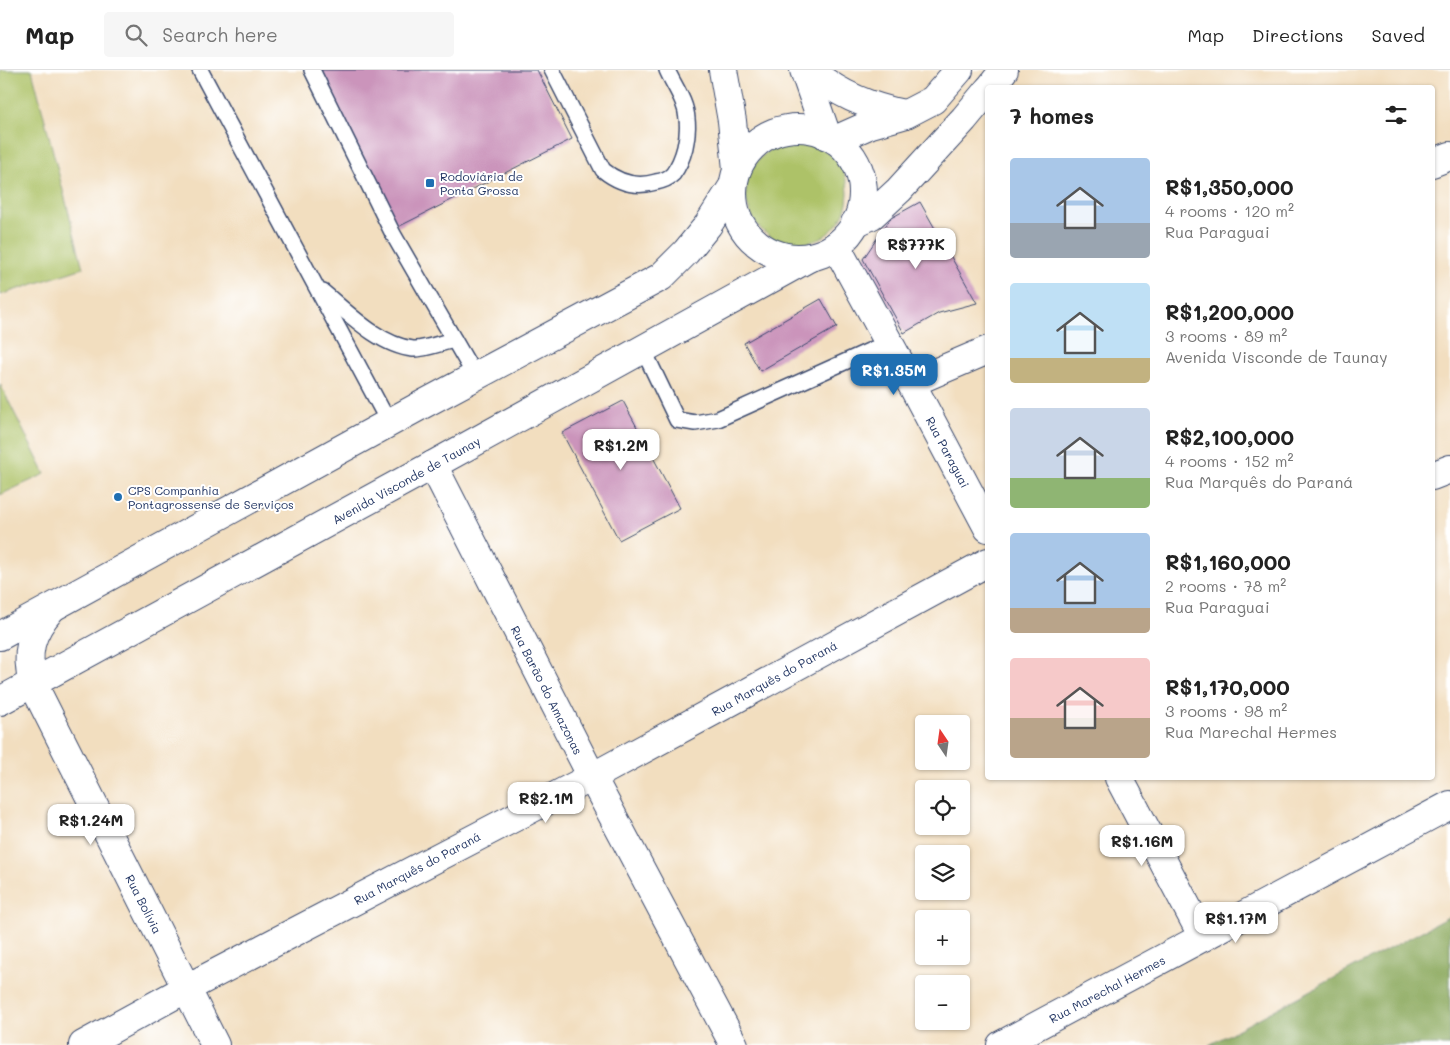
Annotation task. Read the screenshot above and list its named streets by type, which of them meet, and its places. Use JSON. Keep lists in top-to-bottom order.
{
  "streets": {
    "street": [
      "Rua Paraguai",
      "Avenida Visconde de Taunay",
      "Rua Marquês do Paraná",
      "Rua Barão do Amazonas",
      "Rua Bolívia",
      "Rua Marechal Hermes"
    ]
  },
  "crossings": [
    ["Rua Paraguai", "Avenida Visconde de Taunay"],
    ["Avenida Visconde de Taunay", "Rua Barão do Amazonas"],
    ["Avenida Visconde de Taunay", "Rua Bolívia"],
    ["Rua Marquês do Paraná", "Rua Barão do Amazonas"],
    ["Rua Marquês do Paraná", "Rua Bolívia"]
  ],
  "places": {
    "transit": ["Rodoviária de Ponta Grossa"],
    "other": ["CPS Companhia Pontagrossense de Serviços"]
  },
  "north": "top",
  "page": {
    "header": "Map",
    "search": "Search here",
    "nav": ["Map", "Directions", "Saved"],
    "heading": "7 homes",
    "list": [
      {
        "name": "R$1,350,000",
        "note": "4 rooms · 120 m² · Rua Paraguai"
      },
      {
        "name": "R$1,200,000",
        "note": "3 rooms · 89 m² · Avenida Visconde de Taunay"
      },
      {
        "name": "R$2,100,000",
        "note": "4 rooms · 152 m² · Rua Marquês do Paraná"
      },
      {
        "name": "R$1,160,000",
        "note": "2 rooms · 78 m² · Rua Paraguai"
      },
      {
        "name": "R$1,170,000",
        "note": "3 rooms · 98 m² · Rua Marechal Hermes"
      }
    ],
    "price": [
      "R$777K",
      "R$1.35M",
      "R$1.2M",
      "R$2.1M",
      "R$1.24M",
      "R$1.16M",
      "R$1.17M"
    ],
    "map_buttons": ["+", "−"]
  }
}
